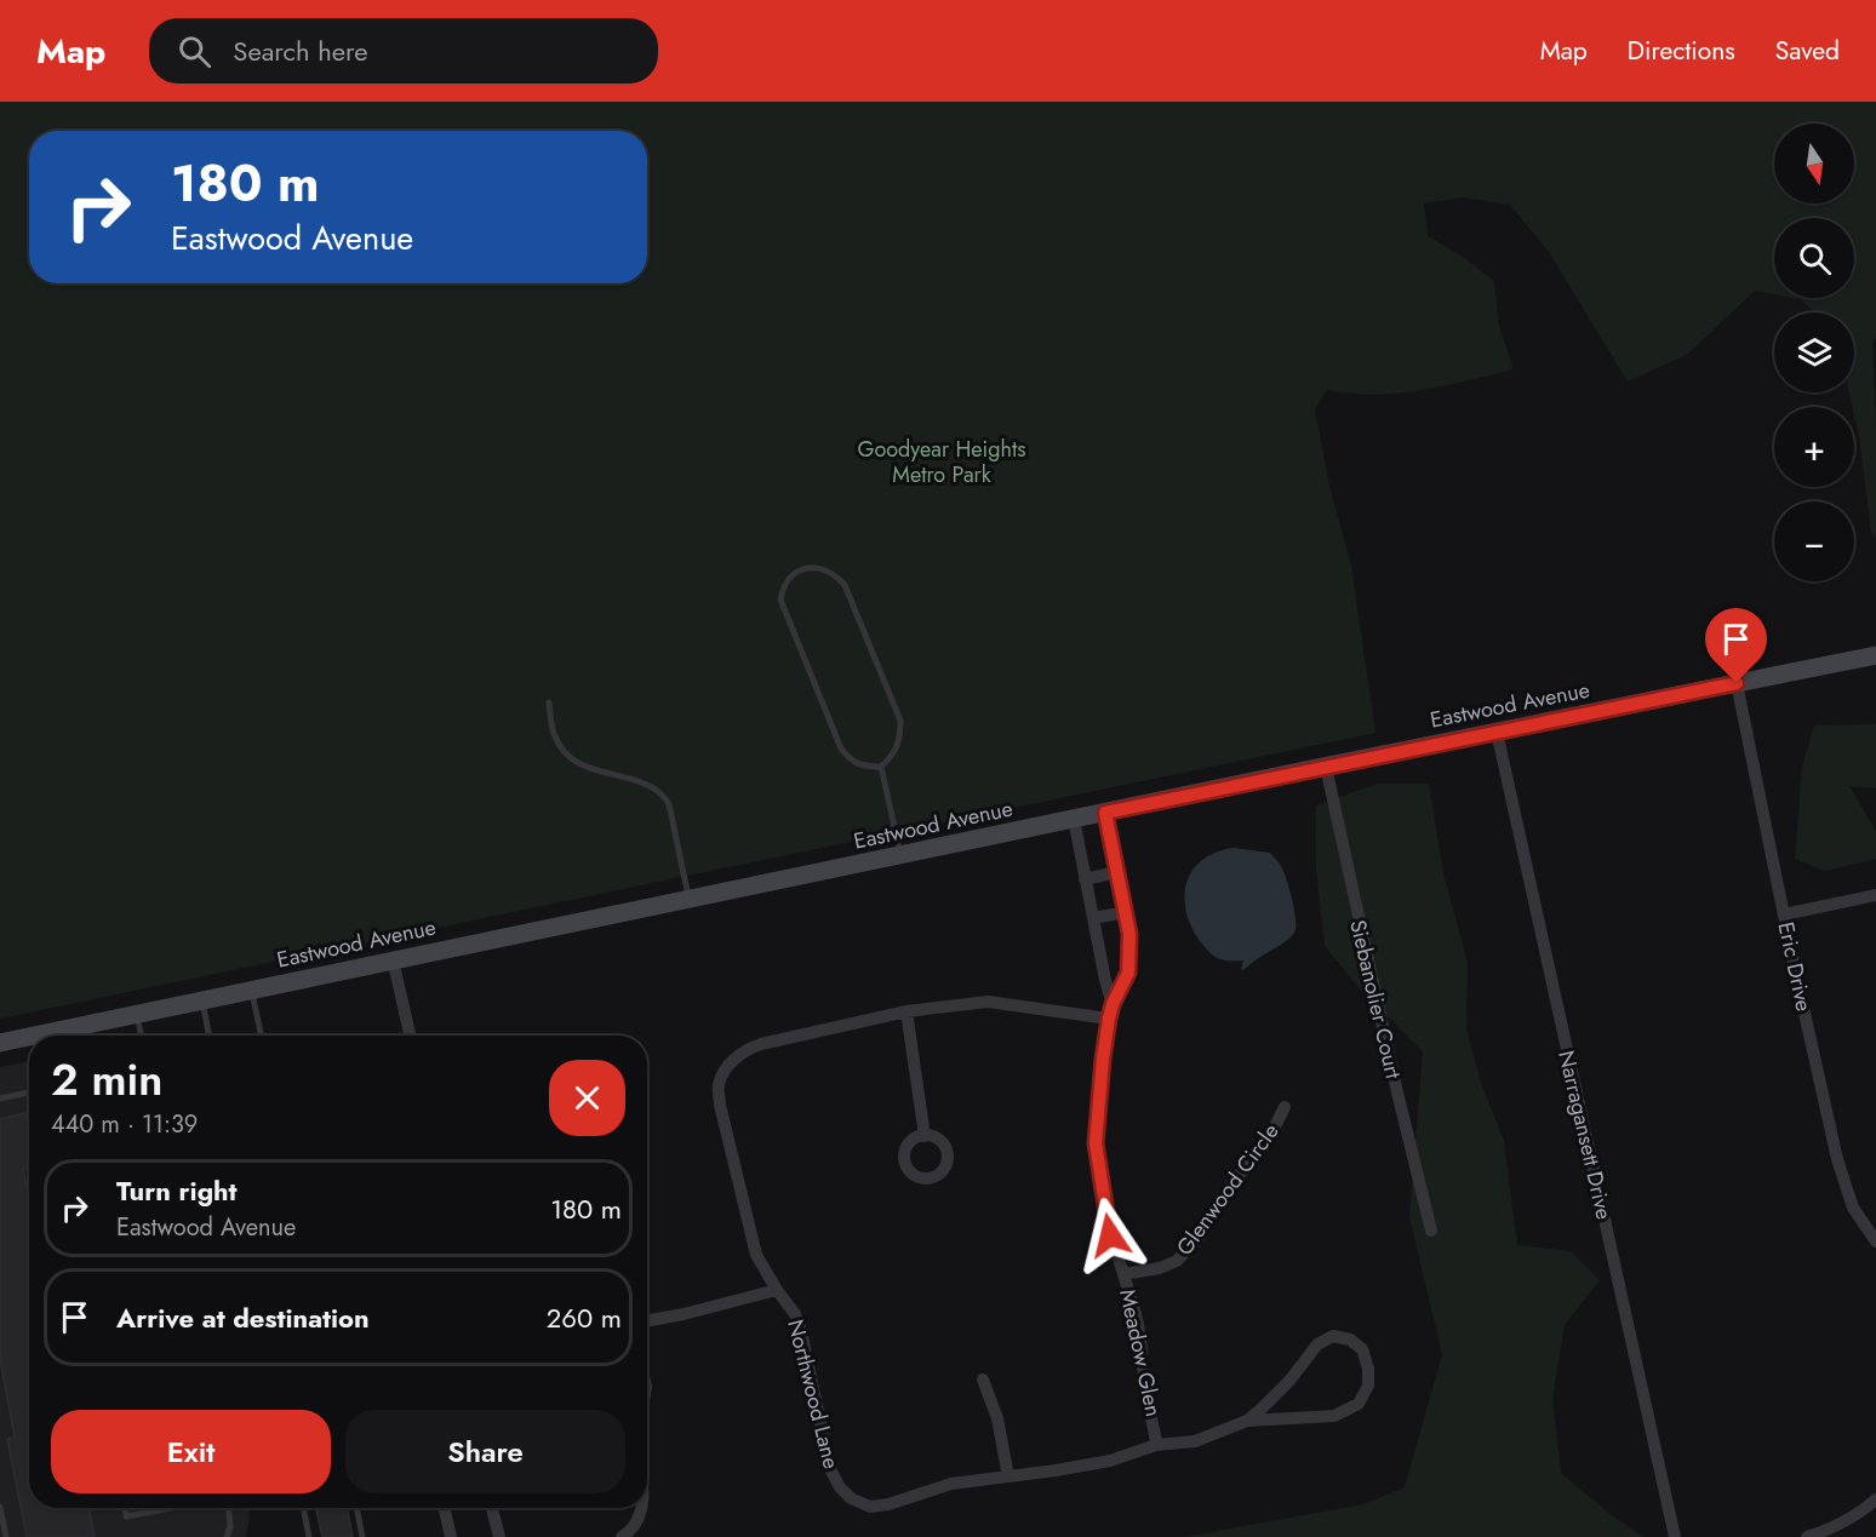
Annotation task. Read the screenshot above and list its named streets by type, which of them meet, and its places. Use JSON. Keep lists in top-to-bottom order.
{
  "streets": {
    "street": [
      "Eastwood Avenue",
      "Eric Drive",
      "Siebanolier Court",
      "Narragansett Drive",
      "Glenwood Circle",
      "Meadow Glen",
      "Northwood Lane"
    ]
  },
  "crossings": [
    ["Eastwood Avenue", "Eric Drive"],
    ["Eastwood Avenue", "Siebanolier Court"],
    ["Eastwood Avenue", "Narragansett Drive"],
    ["Eastwood Avenue", "Meadow Glen"],
    ["Glenwood Circle", "Meadow Glen"],
    ["Meadow Glen", "Northwood Lane"]
  ],
  "parks": ["Goodyear Heights Metro Park"],
  "north": "bottom",
  "page": {
    "header": "Map",
    "search": "Search here",
    "nav": ["Map", "Directions", "Saved"],
    "map_buttons": ["+", "−"],
    "turn": ["180 m", "Eastwood Avenue"],
    "heading": ["2 min", "440 m · 11:39"],
    "list": [
      {
        "name": "Turn right",
        "note": "Eastwood Avenue",
        "value": "180 m"
      },
      {
        "name": "Arrive at destination",
        "value": "260 m"
      }
    ],
    "buttons": ["Exit", "Share"]
  }
}
